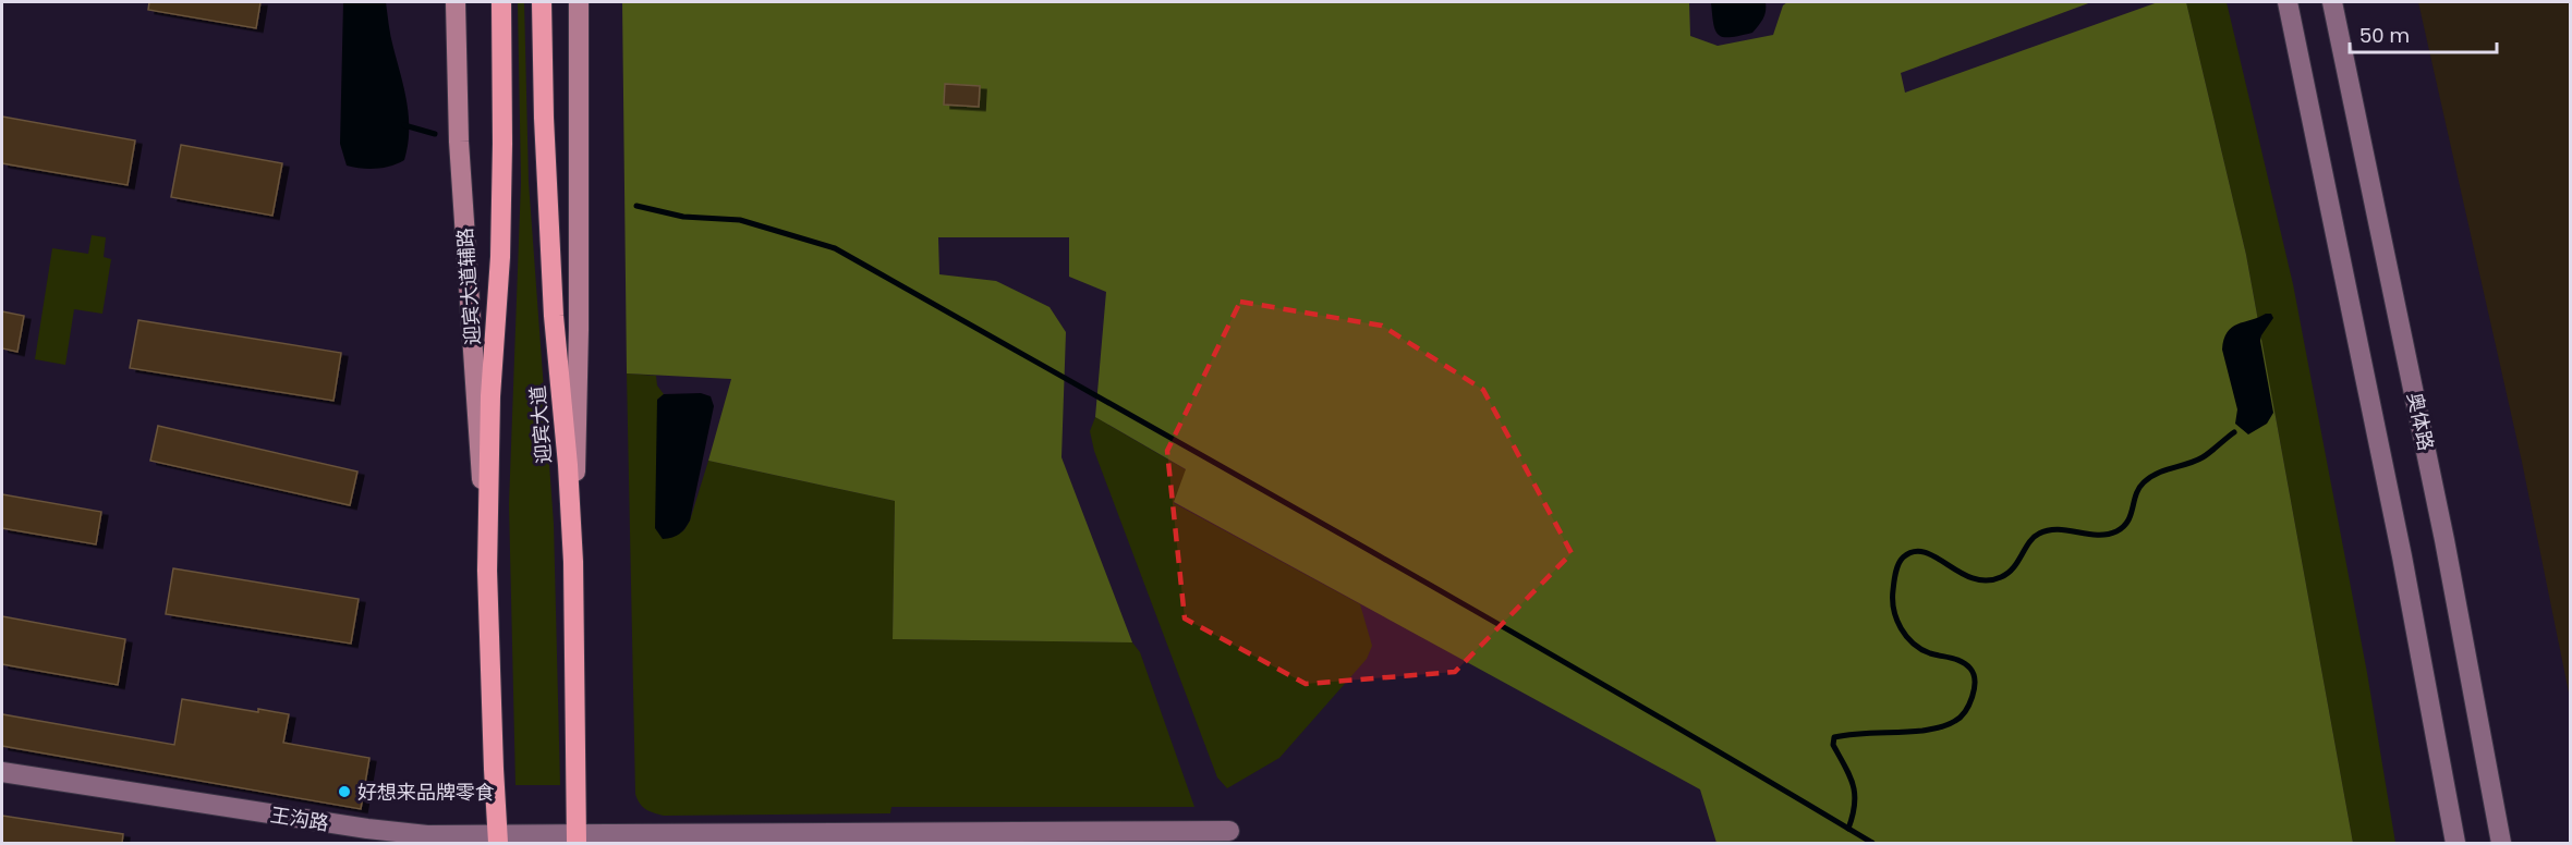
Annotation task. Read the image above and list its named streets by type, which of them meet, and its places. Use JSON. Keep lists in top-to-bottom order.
{
  "streets": {
    "highway": ["迎宾大道"],
    "main road": ["迎宾大道辅路", "奥体路", "王沟路"]
  },
  "crossings": [
    ["迎宾大道", "王沟路"]
  ],
  "places": ["好想来品牌零食"],
  "scale_bar": "50 m"
}
